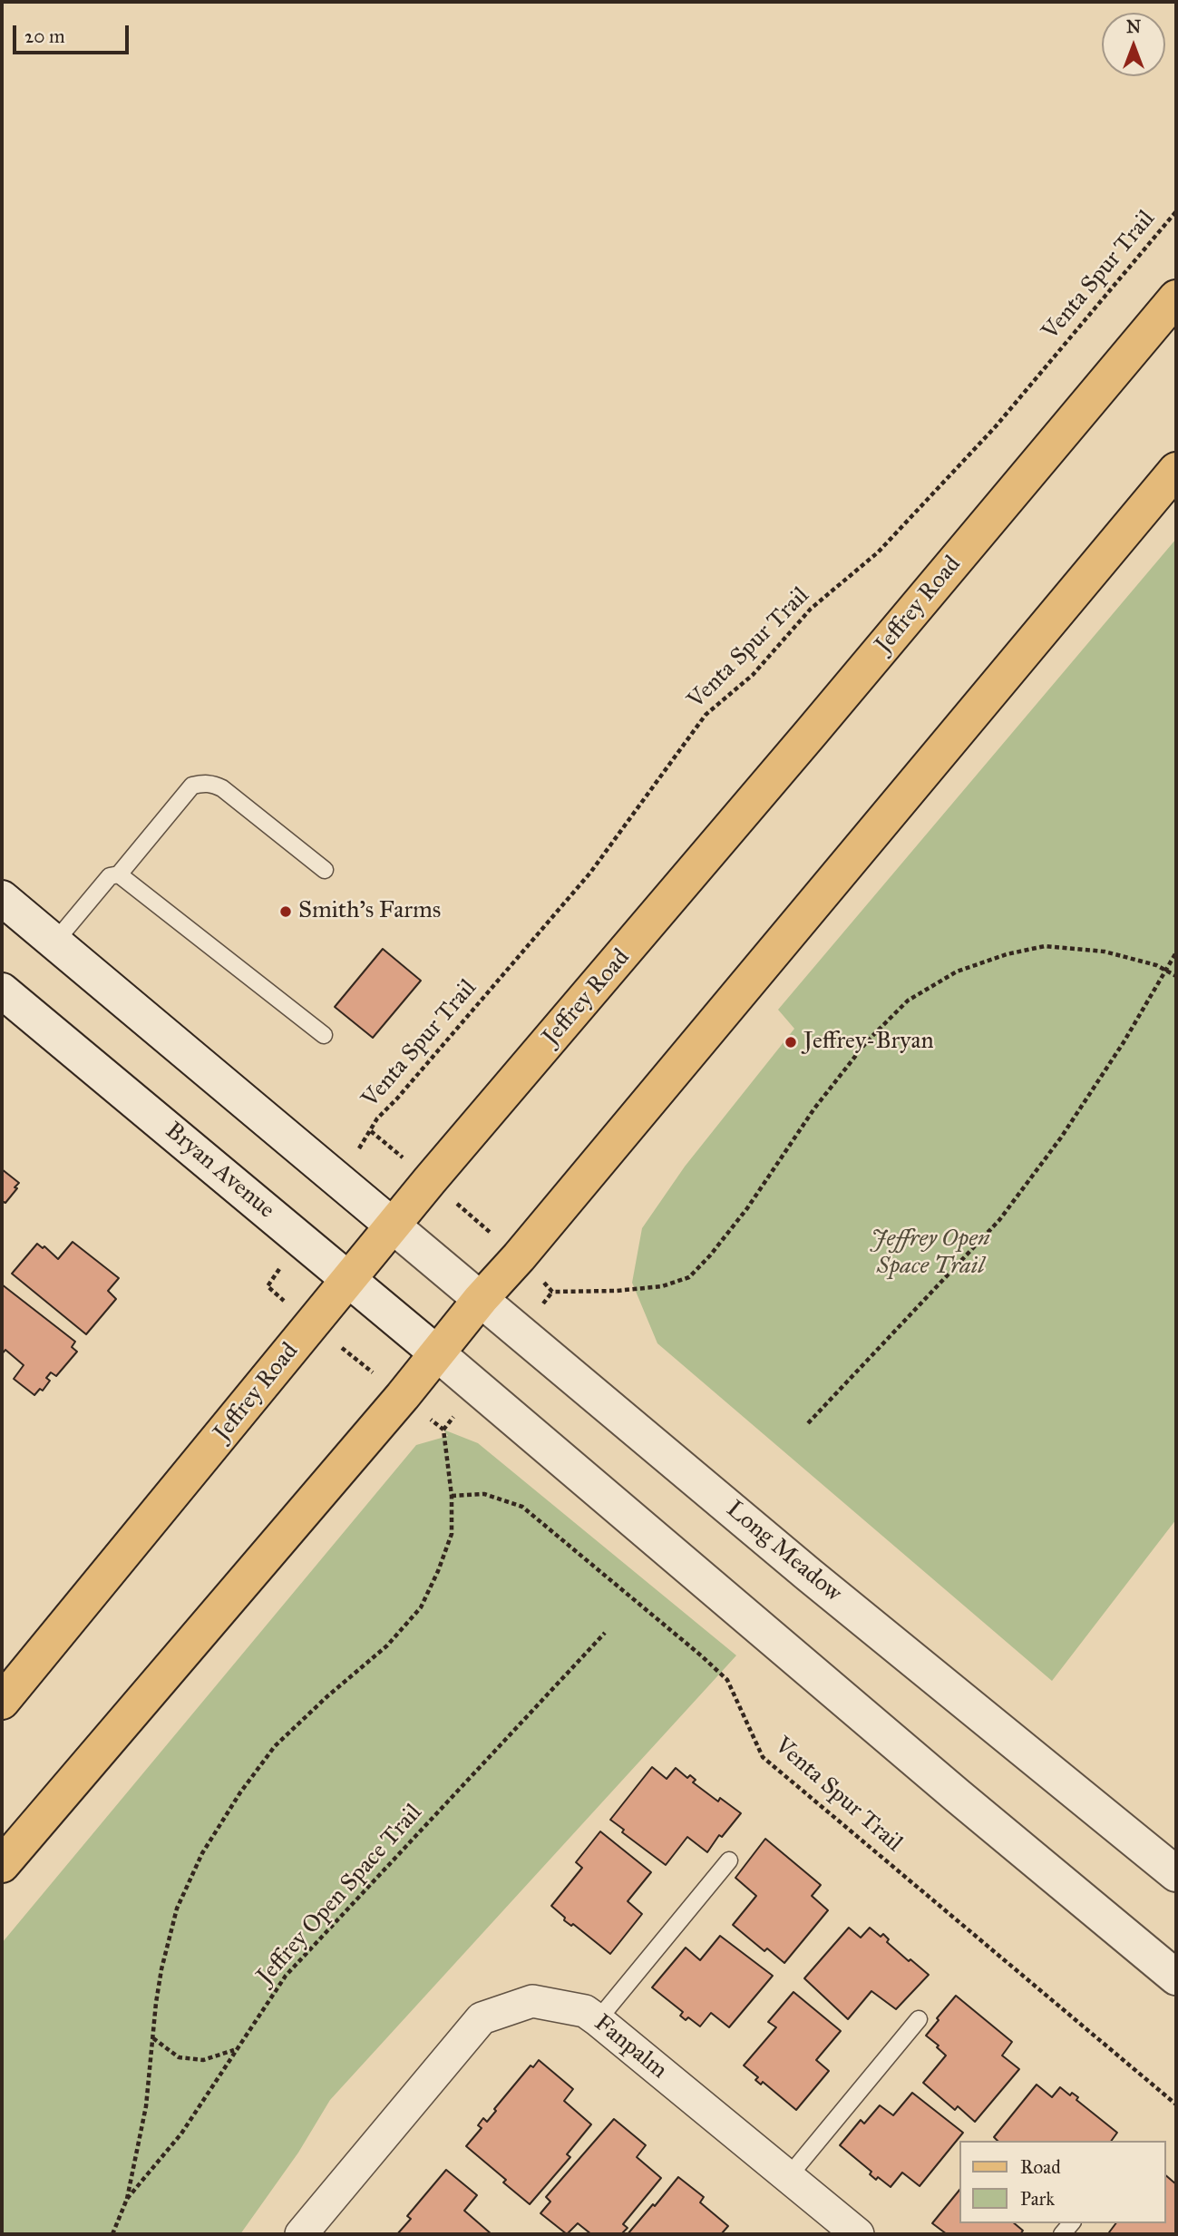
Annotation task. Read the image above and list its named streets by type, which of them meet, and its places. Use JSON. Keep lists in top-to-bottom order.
{
  "streets": {
    "main road": ["Jeffrey Road"],
    "street": ["Bryan Avenue", "Long Meadow", "Fanpalm"],
    "path": ["Venta Spur Trail", "Jeffrey Open Space Trail"]
  },
  "crossings": [
    ["Jeffrey Road", "Bryan Avenue"],
    ["Jeffrey Road", "Long Meadow"]
  ],
  "parks": ["Jeffrey Open Space Trail"],
  "places": ["Smith's Farms", "Jeffrey-Bryan"],
  "legend": ["Road", "Park"],
  "scale_bar": "20 m",
  "north": "top"
}
